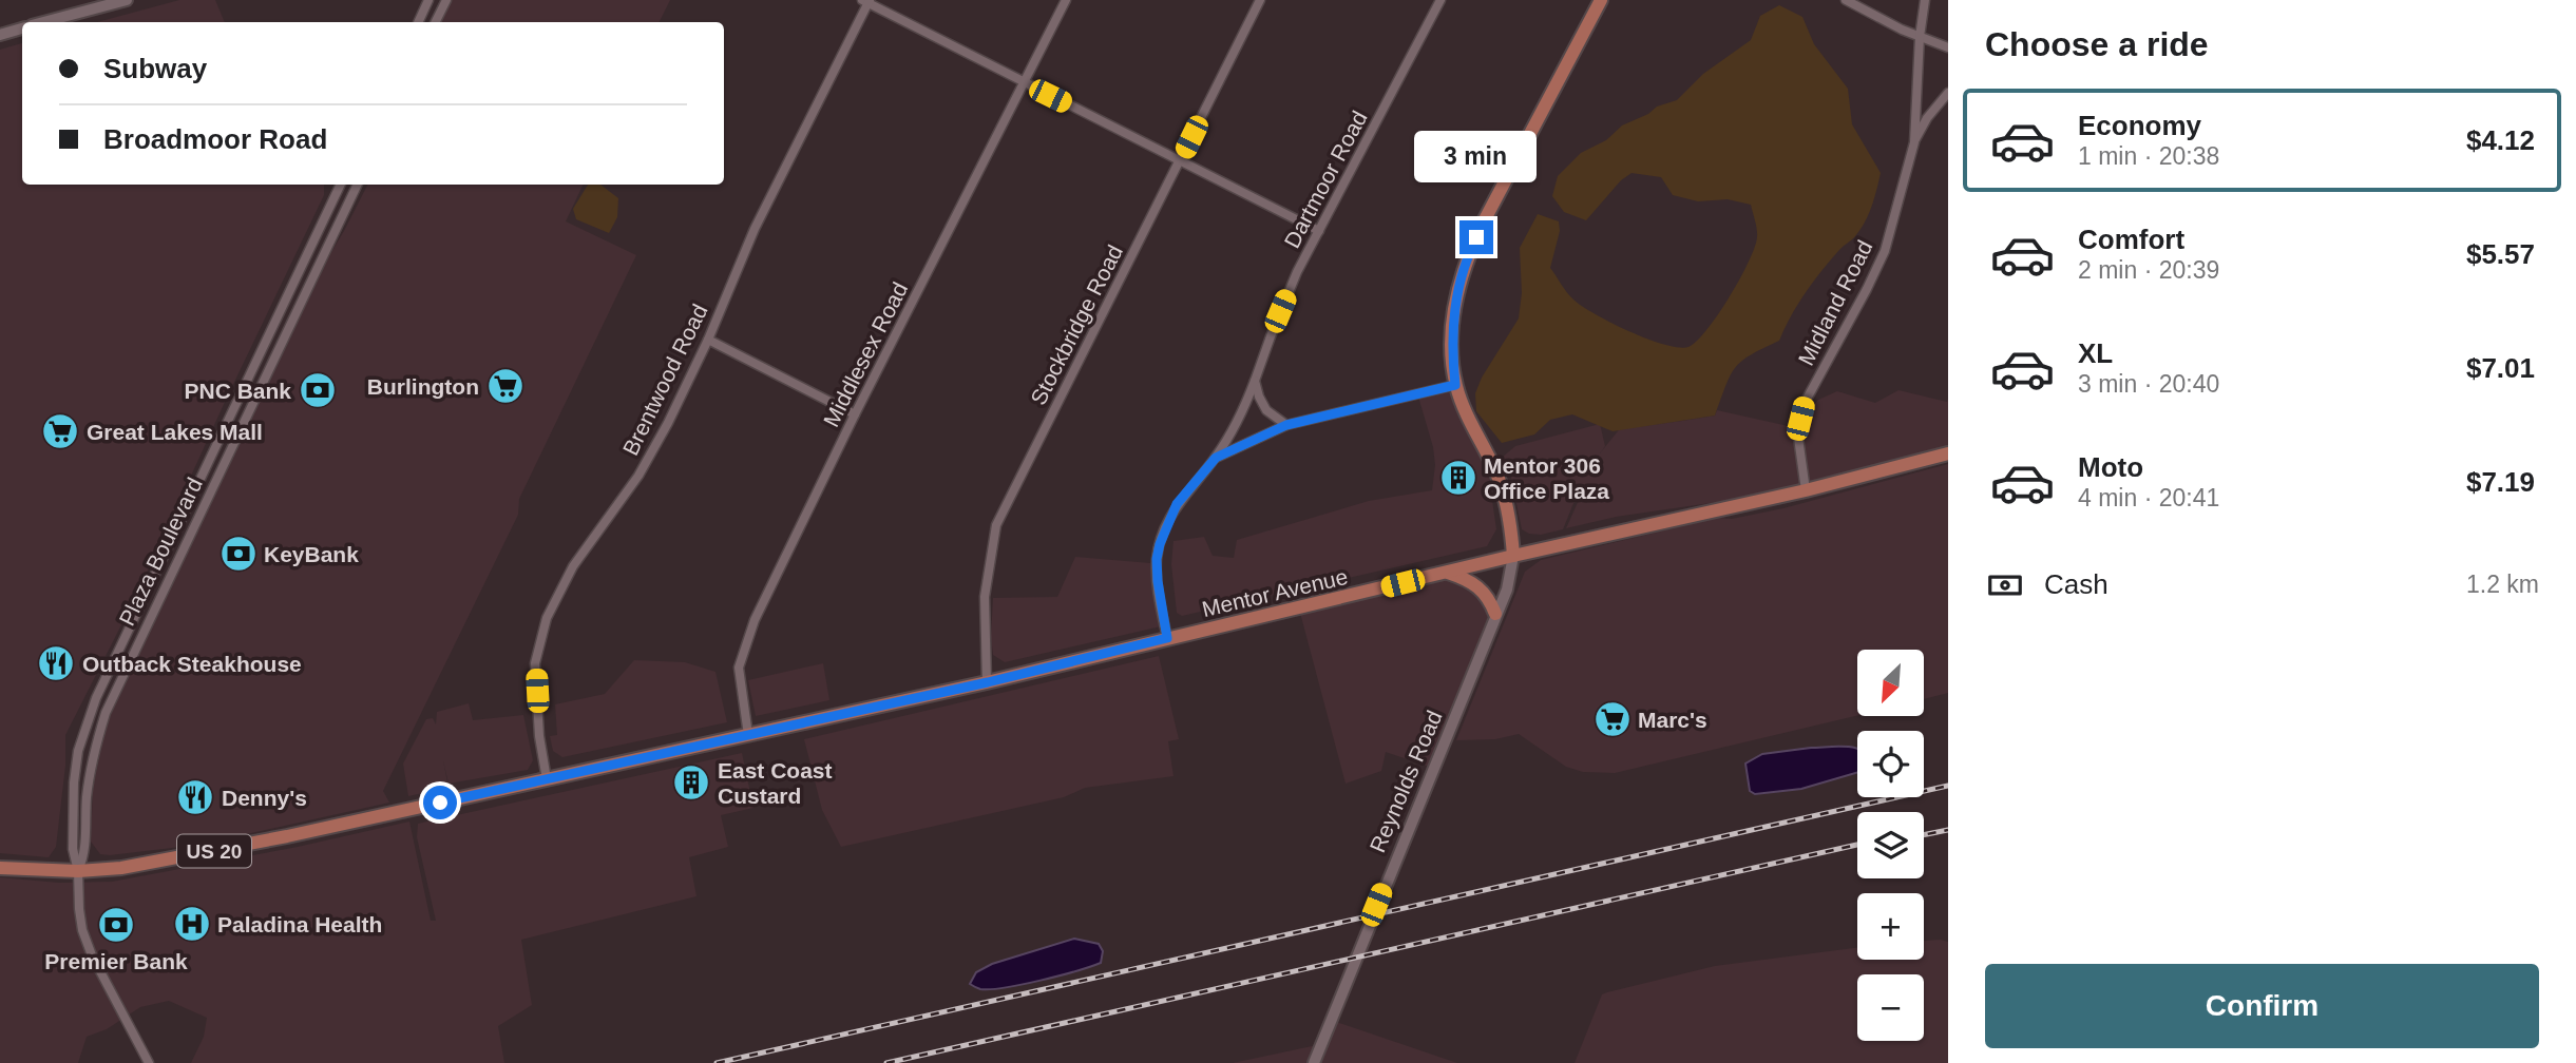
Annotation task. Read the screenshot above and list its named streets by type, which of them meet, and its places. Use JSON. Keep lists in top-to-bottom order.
{
  "streets": {
    "main road": ["Mentor Avenue", "Reynolds Road", "US 20"],
    "street": [
      "Dartmoor Road",
      "Midland Road",
      "Stockbridge Road",
      "Middlesex Road",
      "Brentwood Road",
      "Plaza Boulevard"
    ]
  },
  "crossings": [
    ["Dartmoor Road", "Mentor Avenue"],
    ["Midland Road", "Mentor Avenue"],
    ["Stockbridge Road", "Mentor Avenue"],
    ["Middlesex Road", "Mentor Avenue"],
    ["Brentwood Road", "Mentor Avenue"],
    ["Plaza Boulevard", "Mentor Avenue"],
    ["Mentor Avenue", "Reynolds Road"]
  ],
  "places": {
    "supermarket": ["Burlington", "Great Lakes Mall", "Marc's"],
    "bank": ["PNC Bank", "KeyBank", "Premier Bank"],
    "building": ["Mentor 306 Office Plaza", "East Coast Custard"],
    "restaurant": ["Outback Steakhouse", "Denny's"],
    "hospital": ["Paladina Health"]
  },
  "north": "bottom left",
  "page": {
    "heading": "Choose a ride",
    "banner": ["Subway", "Broadmoor Road"],
    "list": [
      {
        "name": "Economy",
        "note": "1 min · 20:38",
        "value": "$4.12"
      },
      {
        "name": "Comfort",
        "note": "2 min · 20:39",
        "value": "$5.57"
      },
      {
        "name": "XL",
        "note": "3 min · 20:40",
        "value": "$7.01"
      },
      {
        "name": "Moto",
        "note": "4 min · 20:41",
        "value": "$7.19"
      }
    ],
    "bubble": "3 min",
    "pay": ["Cash", "1.2 km"],
    "map_buttons": ["+", "−"],
    "buttons": "Confirm"
  }
}
